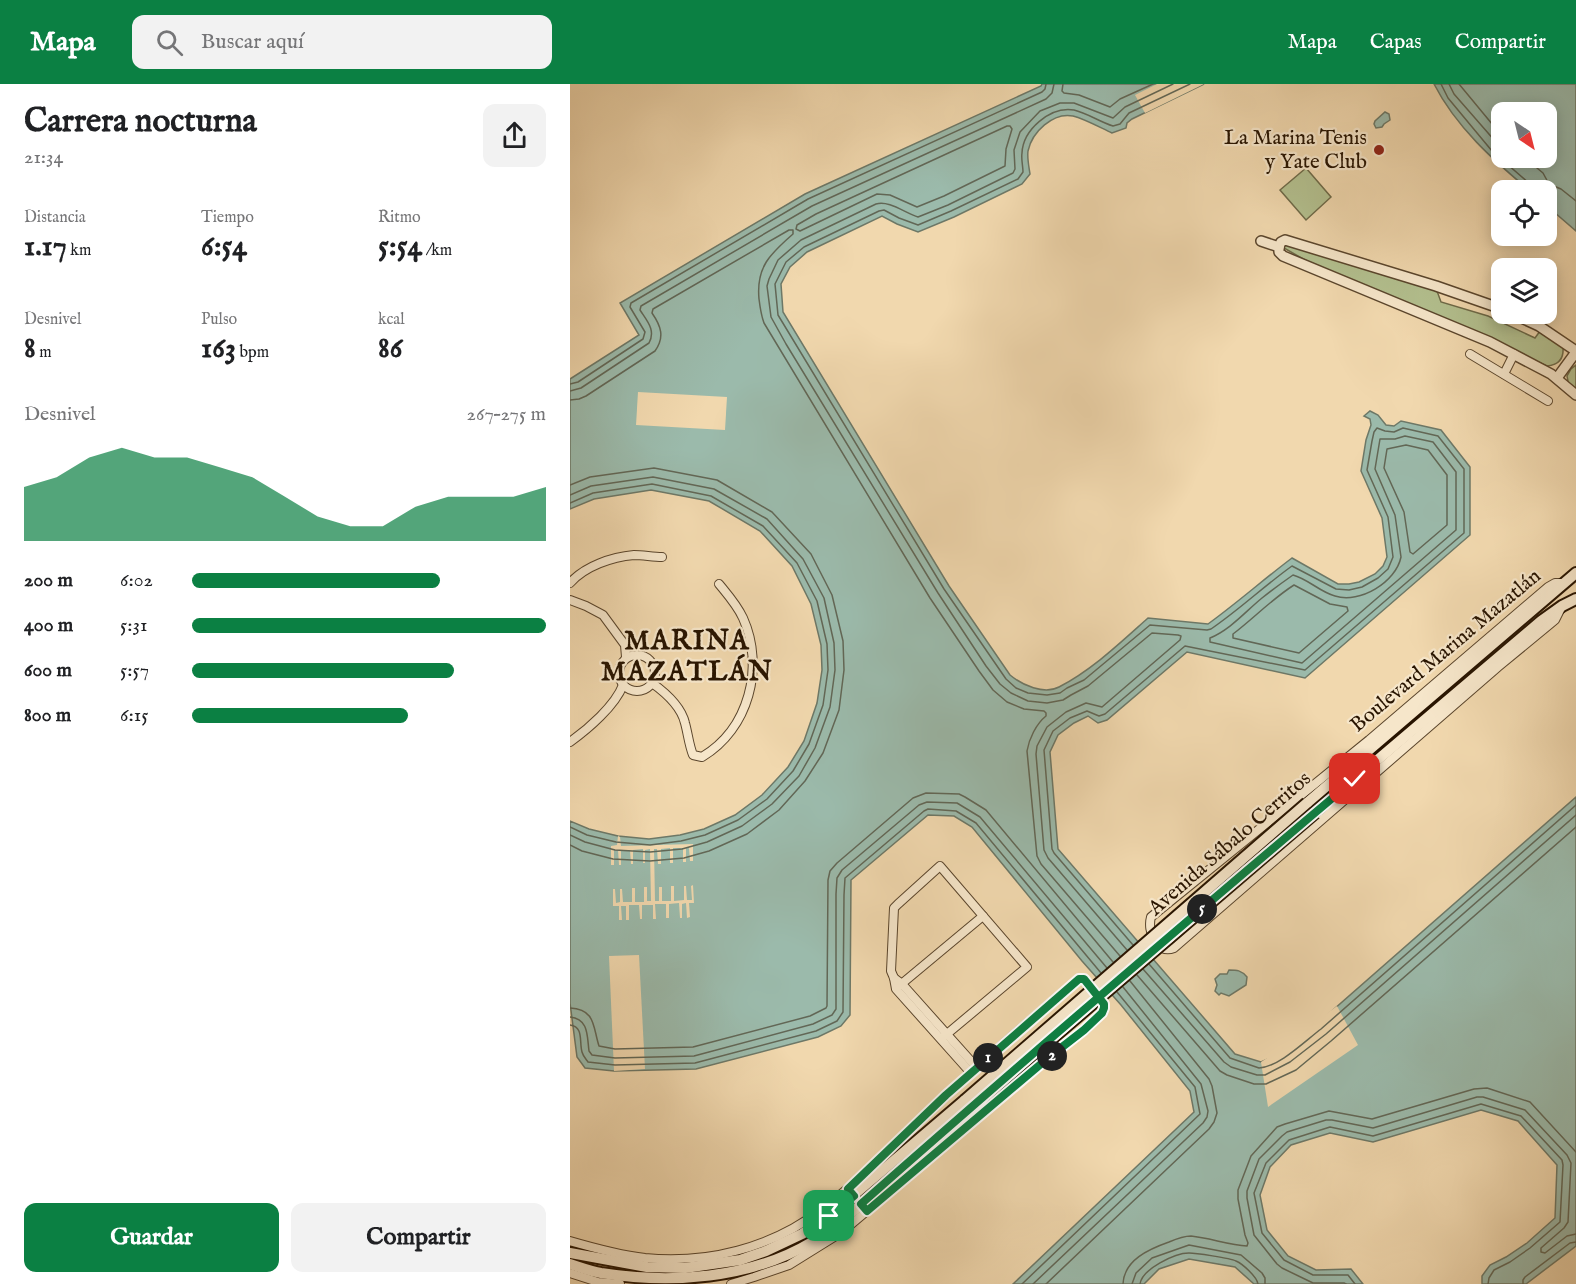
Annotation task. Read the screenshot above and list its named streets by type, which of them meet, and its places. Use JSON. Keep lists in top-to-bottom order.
{
  "streets": {
    "main road": ["Avenida Sábalo Cerritos"],
    "street": ["Boulevard Marina Mazatlán"]
  },
  "crossings": [
    ["Boulevard Marina Mazatlán", "Avenida Sábalo Cerritos"]
  ],
  "districts": ["MARINA MAZATLÁN"],
  "places": ["La Marina Tenis y Yate Club"],
  "north": "bottom right",
  "page": {
    "header": "Mapa",
    "search": "Buscar aquí",
    "nav": ["Mapa", "Capas", "Compartir"],
    "heading": ["Carrera nocturna", "21:34"],
    "stats": [
      ["Distancia", "1.17 km"],
      ["Tiempo", "6:54"],
      ["Ritmo", "5:54 /km"],
      ["Desnivel", "8 m"],
      ["Pulso", "163 bpm"],
      ["kcal", "86"]
    ],
    "chart": ["Desnivel", "267–275 m"],
    "list": [
      {
        "name": "200 m",
        "note": "6:02"
      },
      {
        "name": "400 m",
        "note": "5:31"
      },
      {
        "name": "600 m",
        "note": "5:57"
      },
      {
        "name": "800 m",
        "note": "6:15"
      }
    ],
    "pins": ["5", "2", "1"],
    "buttons": ["Guardar", "Compartir"]
  }
}
